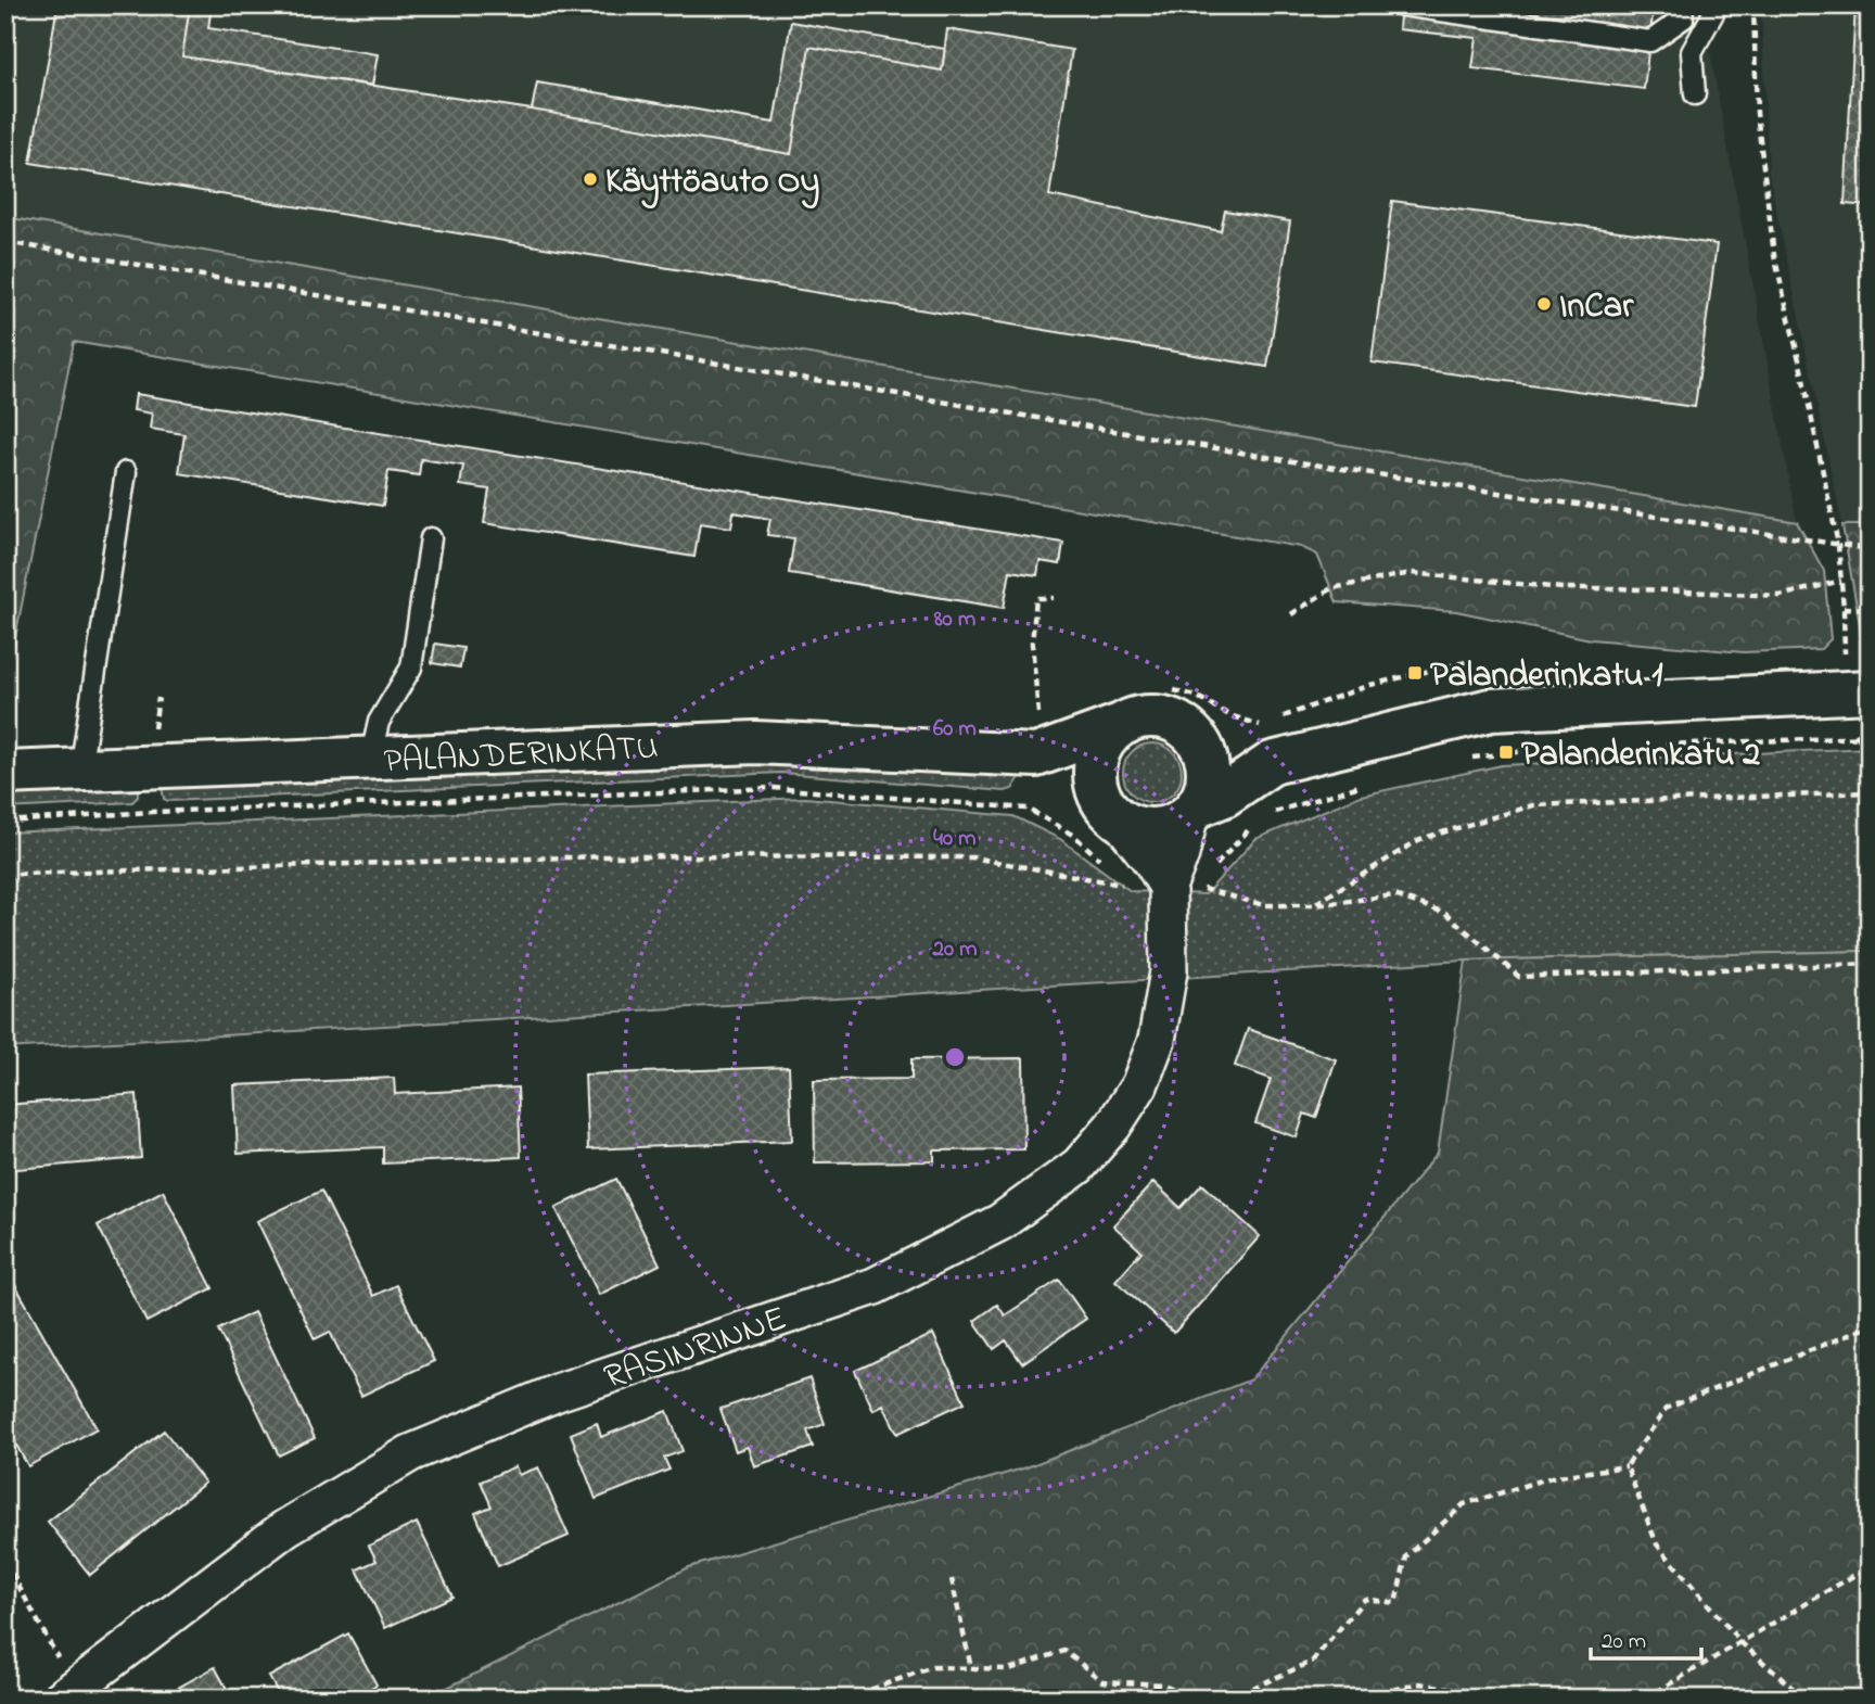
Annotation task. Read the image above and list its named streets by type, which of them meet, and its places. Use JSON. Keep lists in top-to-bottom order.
{
  "streets": {
    "street": ["PALANDERINKATU", "RASINRINNE"]
  },
  "crossings": [
    ["PALANDERINKATU", "RASINRINNE"]
  ],
  "places": {
    "other": ["Käyttöauto Oy", "InCar"],
    "transit": ["Palanderinkatu 1", "Palanderinkatu 2"]
  },
  "scale_bar": "20 m",
  "rings": [
    "80 m",
    "60 m",
    "40 m",
    "20 m"
  ]
}
